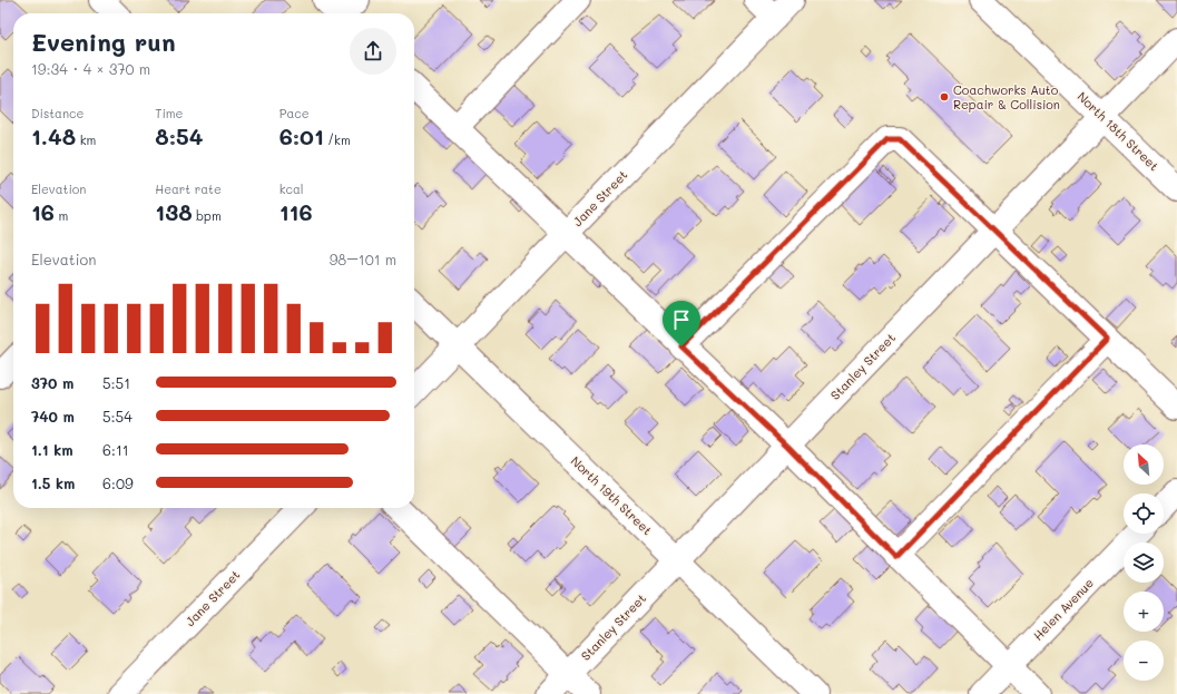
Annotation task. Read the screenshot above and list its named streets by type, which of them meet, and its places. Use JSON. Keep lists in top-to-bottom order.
{
  "streets": {
    "street": [
      "North 18th Street",
      "Jane Street",
      "Stanley Street",
      "North 19th Street",
      "Helen Avenue"
    ]
  },
  "crossings": [
    ["North 18th Street", "Stanley Street"],
    ["Jane Street", "North 19th Street"],
    ["Stanley Street", "North 19th Street"]
  ],
  "places": ["Coachworks Auto Repair & Collision"],
  "north": "top left",
  "page": {
    "heading": ["Evening run", "19:34 · 4 × 370 m"],
    "stats": [
      ["Distance", "1.48 km"],
      ["Time", "8:54"],
      ["Pace", "6:01 /km"],
      ["Elevation", "16 m"],
      ["Heart rate", "138 bpm"],
      ["kcal", "116"]
    ],
    "chart": ["Elevation", "98–101 m"],
    "list": [
      {
        "name": "370 m",
        "note": "5:51"
      },
      {
        "name": "740 m",
        "note": "5:54"
      },
      {
        "name": "1.1 km",
        "note": "6:11"
      },
      {
        "name": "1.5 km",
        "note": "6:09"
      }
    ],
    "map_buttons": ["+", "−"]
  }
}
